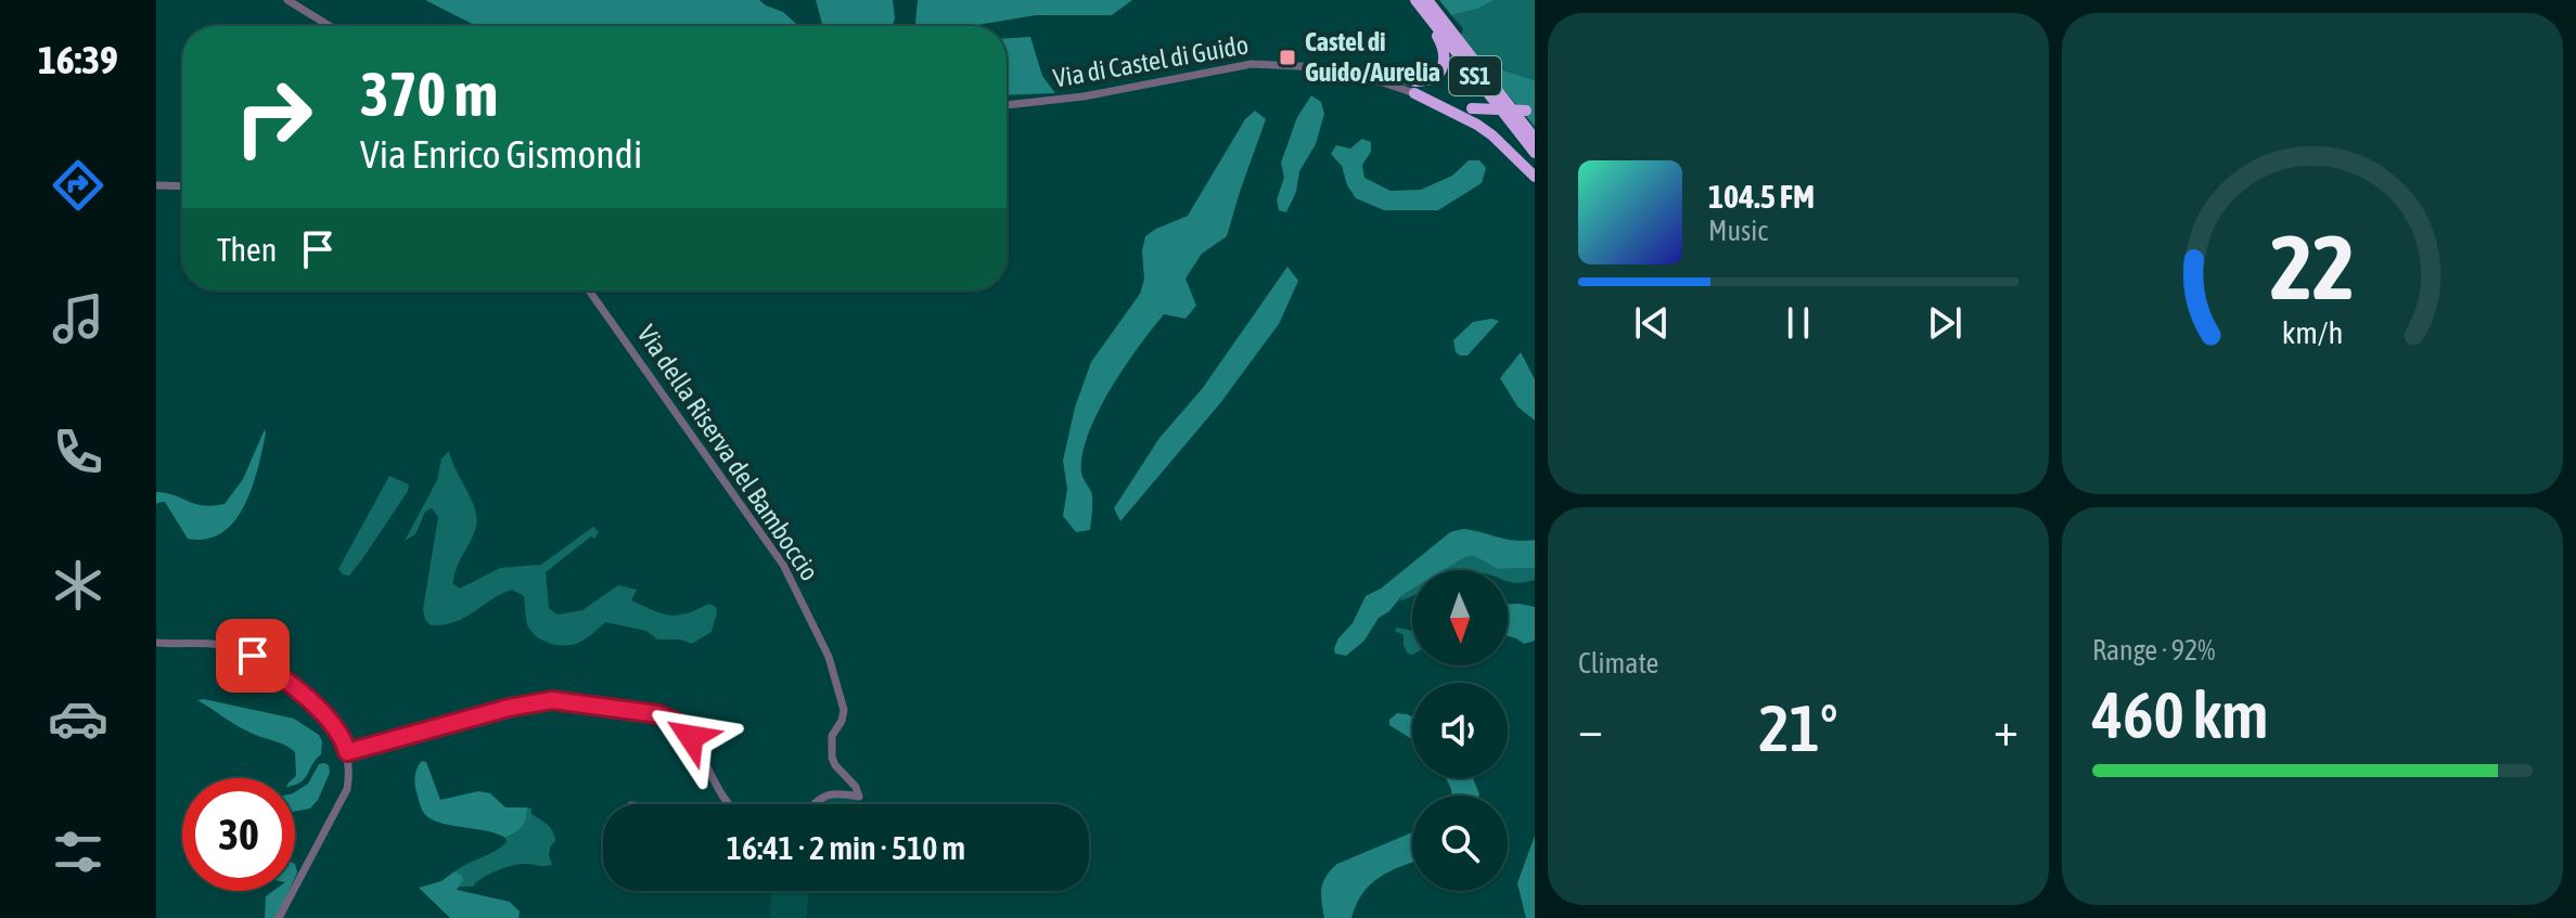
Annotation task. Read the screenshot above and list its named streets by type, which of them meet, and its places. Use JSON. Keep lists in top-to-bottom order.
{
  "streets": {
    "highway": ["SS1"],
    "street": ["Via di Castel di Guido", "Via della Riserva del Bamboccio"]
  },
  "places": {
    "transit": ["Castel di Guido/Aurelia"]
  },
  "north": "bottom",
  "page": {
    "tabs": "16:39",
    "turn": ["370 m", "Via Enrico Gismondi"],
    "song": ["104.5 FM", "Music"],
    "then": "Then",
    "tile": [
      "Climate",
      ["Range · 92%", "460 km"]
    ],
    "heat": ["−", "21°", "+"],
    "limit": "30",
    "trip": "16:41 · 2 min · 510 m",
    "gauge": ["22", "km/h"]
  }
}
